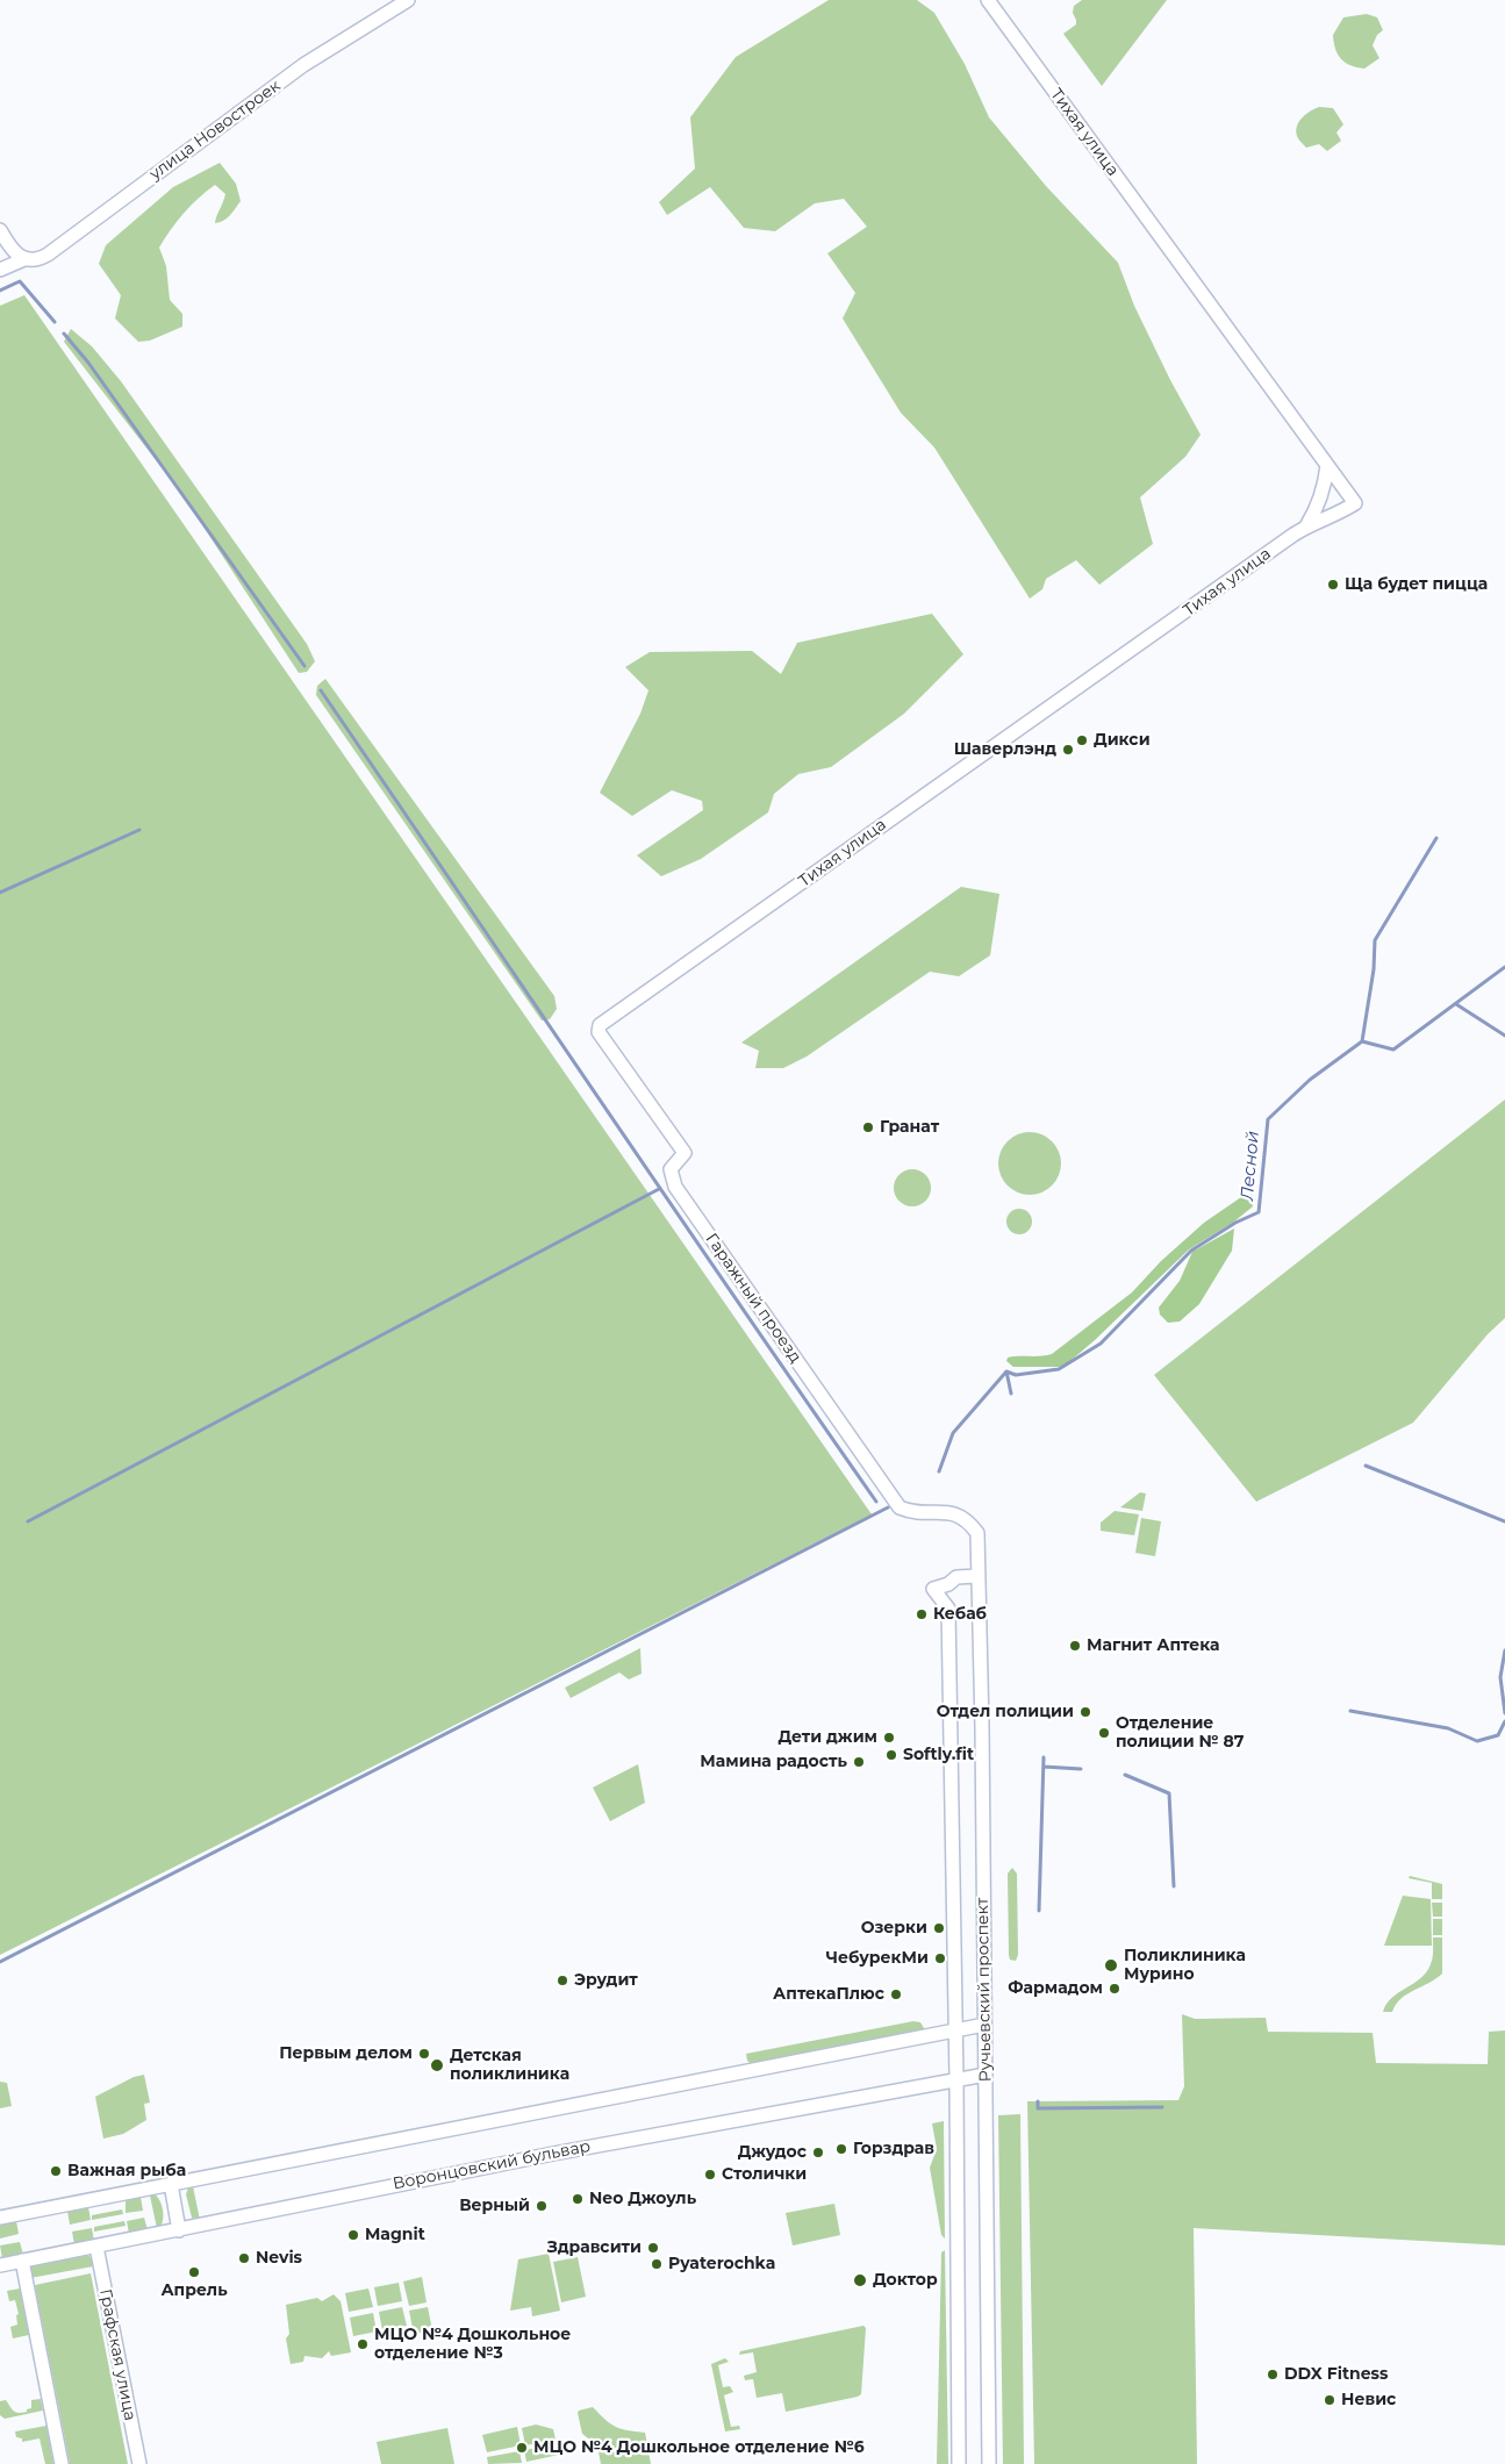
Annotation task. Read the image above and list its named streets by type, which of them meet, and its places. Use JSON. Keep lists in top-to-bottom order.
{
  "streets": {
    "street": [
      "улица Новостроек",
      "Тихая улица",
      "Гаражный проезд",
      "Ручьевский проспект",
      "Воронцовский бульвар",
      "Графская улица"
    ]
  },
  "crossings": [
    ["Тихая улица", "Гаражный проезд"],
    ["Гаражный проезд", "Ручьевский проспект"],
    ["Ручьевский проспект", "Воронцовский бульвар"],
    ["Воронцовский бульвар", "Графская улица"]
  ],
  "water": ["Лесной"],
  "places": [
    "Ща будет пицца",
    "Дикси",
    "Шаверлэнд",
    "Гранат",
    "Кебаб",
    "Магнит Аптека",
    "Отдел полиции",
    "Отделение полиции № 87",
    "Дети джим",
    "Softly.fit",
    "Мамина радость",
    "Озерки",
    "ЧебурекМи",
    "Поликлиника Мурино",
    "Эрудит",
    "Фармадом",
    "АптекаПлюс",
    "Первым делом",
    "Детская поликлиника",
    "Горздрав",
    "Джудос",
    "Важная рыба",
    "Столички",
    "Neo Джоуль",
    "Верный",
    "Magnit",
    "Здравсити",
    "Nevis",
    "Pyaterochka",
    "Апрель",
    "Доктор",
    "МЦО №4 Дошкольное отделение №3",
    "DDX Fitness",
    "Невис",
    "МЦО №4 Дошкольное отделение №6"
  ]
}
